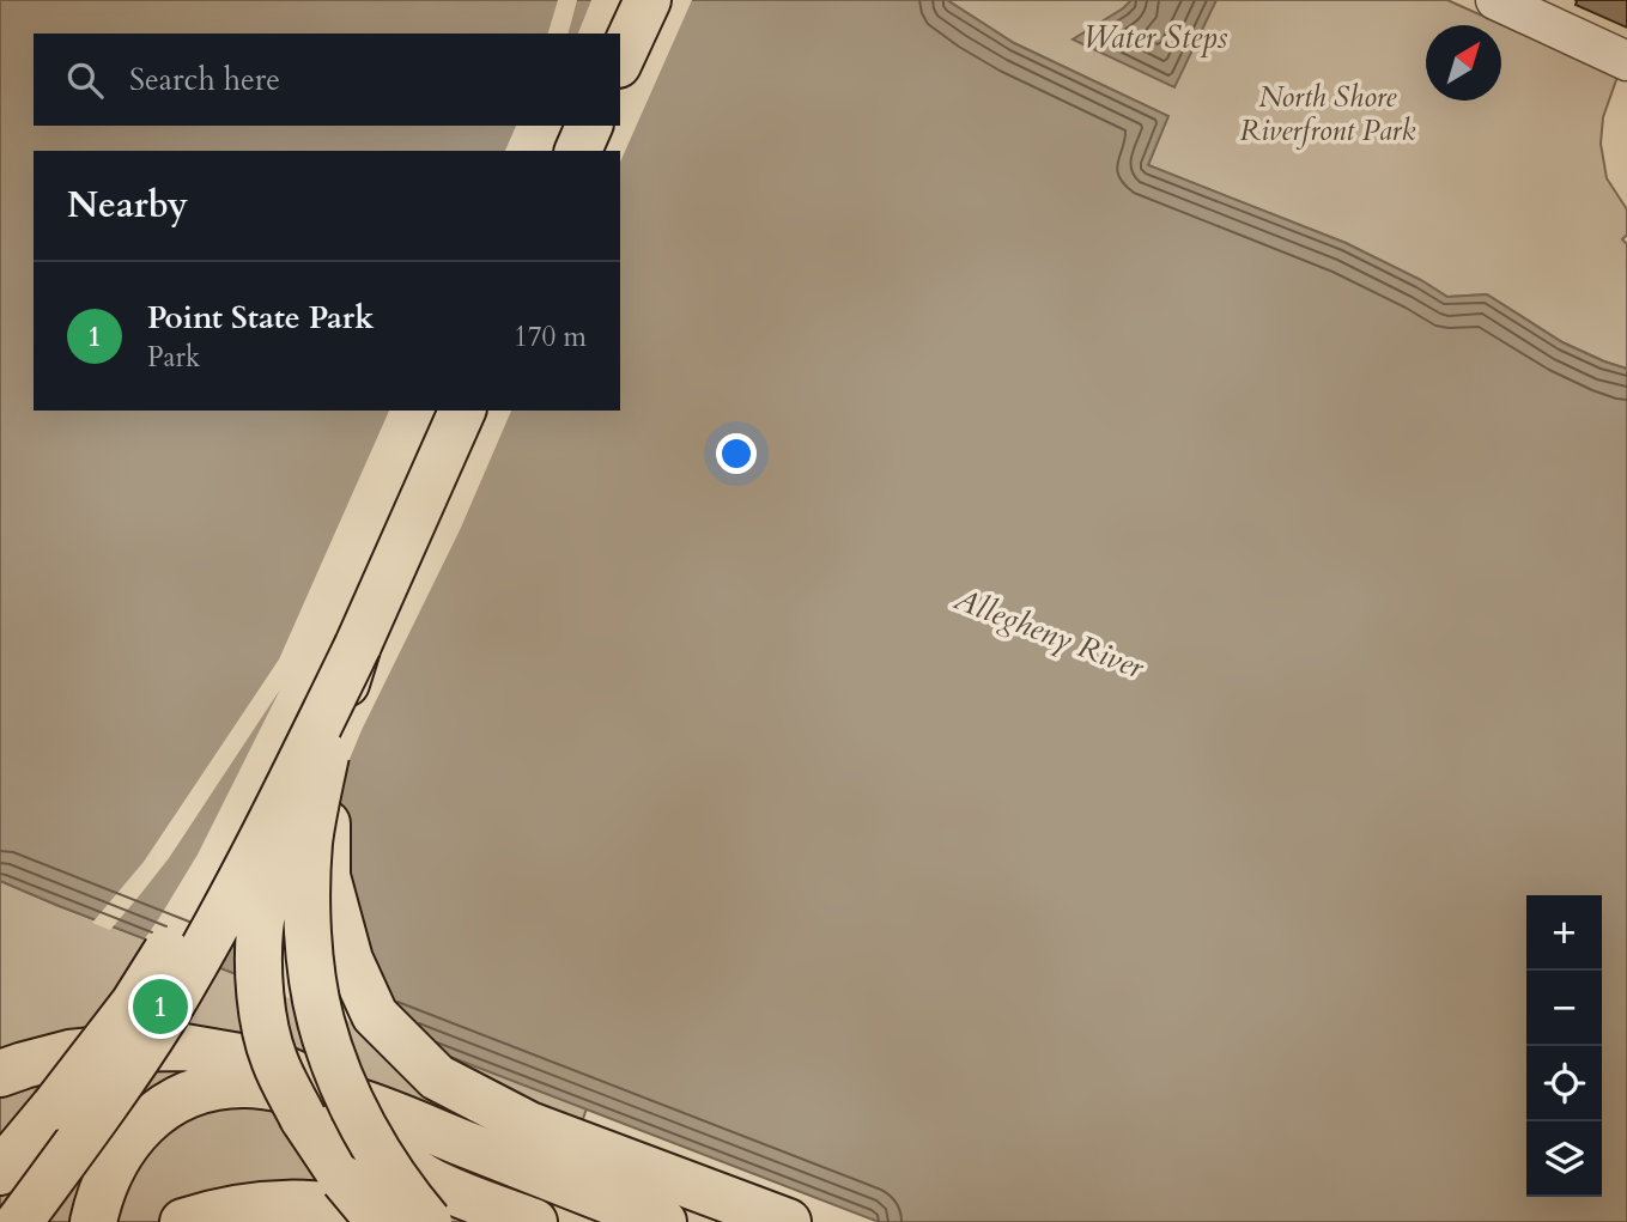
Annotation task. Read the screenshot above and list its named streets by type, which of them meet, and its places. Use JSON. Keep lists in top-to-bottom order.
{
  "water": ["Water Steps", "Allegheny River"],
  "parks": ["North Shore Riverfront Park"],
  "north": "top right",
  "page": {
    "search": "Search here",
    "heading": "Nearby",
    "list": [
      {
        "mark": "1",
        "name": "Point State Park",
        "note": "Park",
        "value": "170 m"
      }
    ],
    "map_buttons": ["+", "−"],
    "pins": "1"
  }
}
